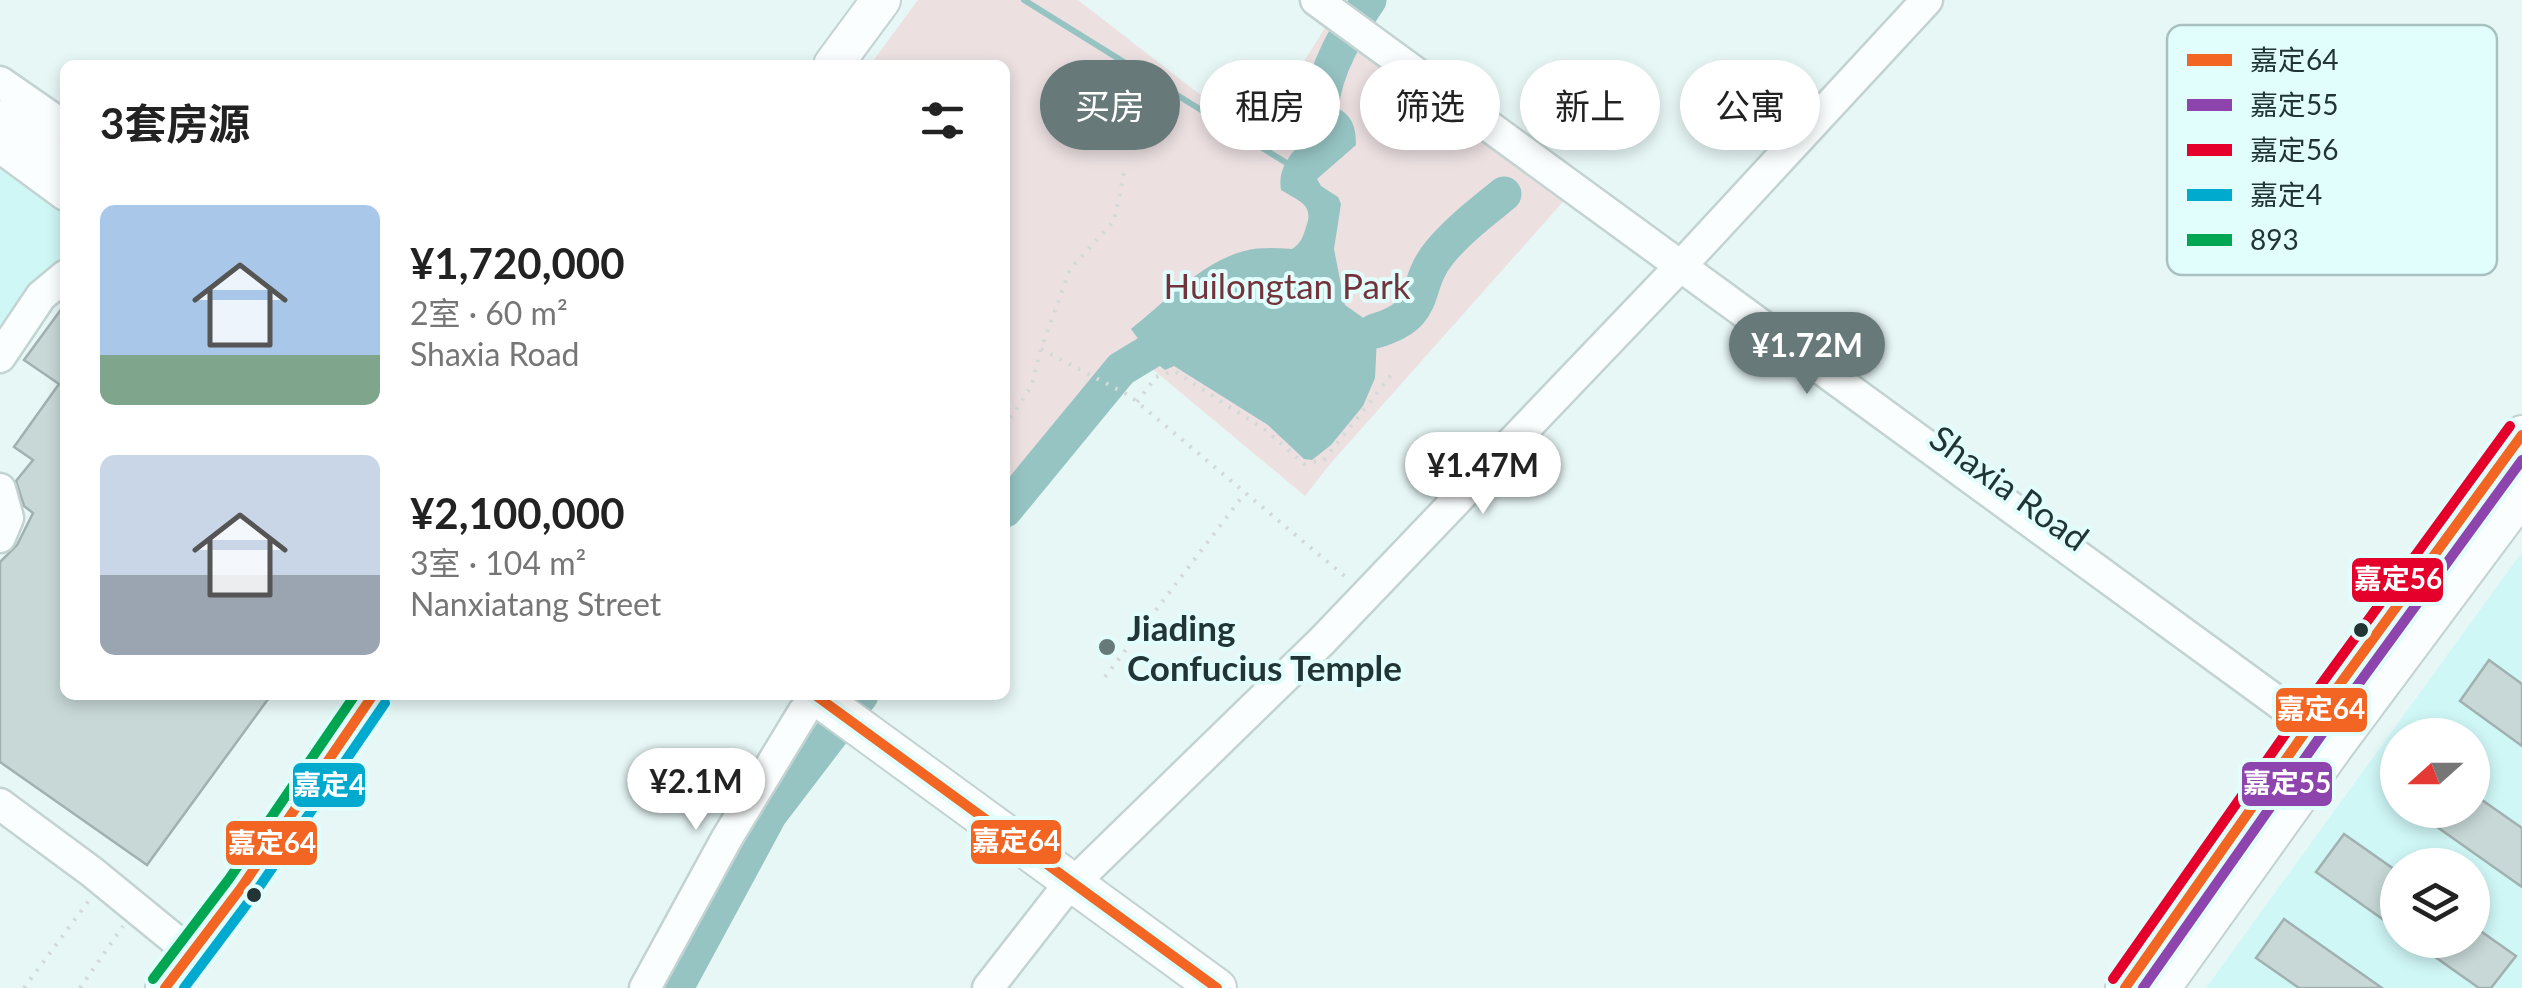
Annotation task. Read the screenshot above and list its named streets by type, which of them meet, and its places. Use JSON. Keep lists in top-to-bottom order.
{
  "streets": {
    "street": ["Shaxia Road"]
  },
  "parks": ["Huilongtan Park"],
  "places": ["Jiading Confucius Temple"],
  "lines": [
    "transit line 嘉定56",
    "transit line 嘉定64",
    "transit line 嘉定55",
    "transit line 893",
    "transit line 嘉定4"
  ],
  "legend": [
    "嘉定64",
    "嘉定55",
    "嘉定56",
    "嘉定4",
    "893"
  ],
  "north": "left",
  "page": {
    "chip": [
      "买房",
      "租房",
      "筛选",
      "新上",
      "公寓"
    ],
    "heading": "3套房源",
    "list": [
      {
        "name": "¥1,720,000",
        "note": "2室 · 60 m² · Shaxia Road"
      },
      {
        "name": "¥2,100,000",
        "note": "3室 · 104 m² · Nanxiatang Street"
      }
    ],
    "price": ["¥1.72M", "¥1.47M", "¥2.1M"]
  }
}
